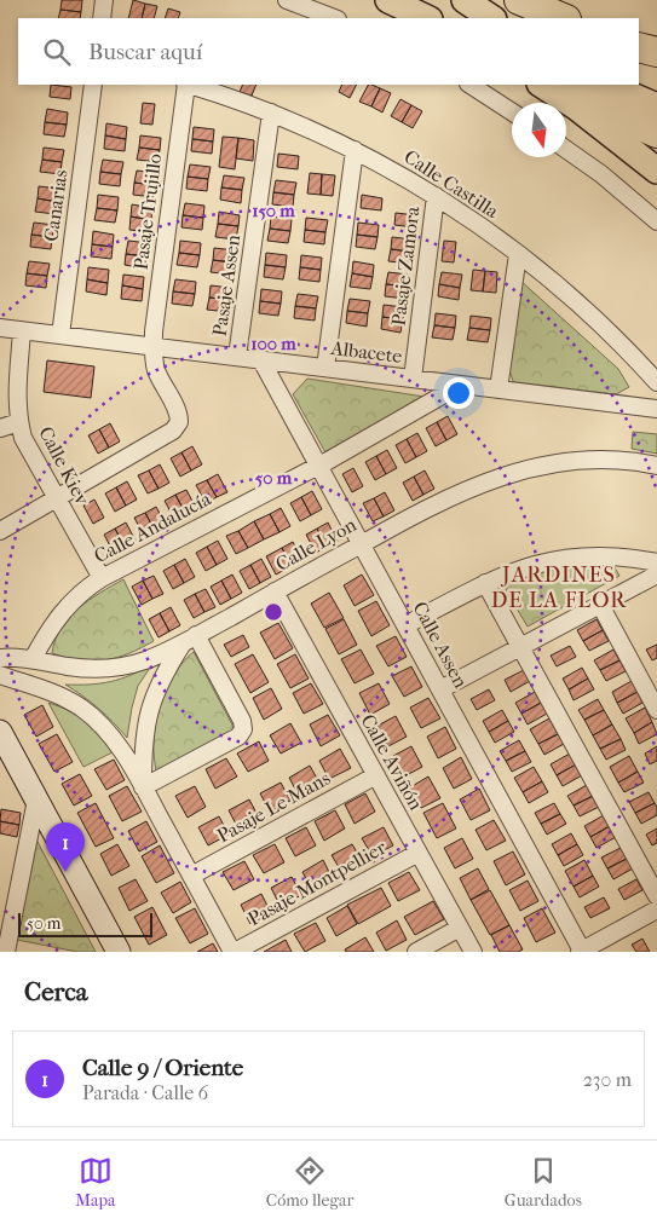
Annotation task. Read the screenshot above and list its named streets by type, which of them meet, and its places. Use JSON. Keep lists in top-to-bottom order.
{
  "streets": {
    "street": [
      "Calle Castilla",
      "Canarias",
      "Pasaje Trujillo",
      "Pasaje Zamora",
      "Pasaje Assen",
      "Albacete",
      "Calle Kiev",
      "Calle Andalucía",
      "Calle Lyon",
      "Calle Assen",
      "Calle Aviñón",
      "Pasaje Le Mans",
      "Pasaje Montpellier"
    ]
  },
  "crossings": [
    ["Calle Castilla", "Pasaje Zamora"],
    ["Calle Castilla", "Pasaje Assen"],
    ["Canarias", "Albacete"],
    ["Pasaje Trujillo", "Albacete"],
    ["Pasaje Trujillo", "Calle Kiev"],
    ["Pasaje Zamora", "Albacete"],
    ["Pasaje Assen", "Albacete"],
    ["Albacete", "Calle Kiev"],
    ["Albacete", "Calle Andalucía"],
    ["Albacete", "Calle Assen"],
    ["Calle Kiev", "Calle Andalucía"],
    ["Calle Andalucía", "Calle Lyon"],
    ["Calle Andalucía", "Calle Assen"],
    ["Calle Lyon", "Calle Assen"],
    ["Calle Lyon", "Calle Aviñón"],
    ["Calle Aviñón", "Pasaje Le Mans"],
    ["Calle Aviñón", "Pasaje Montpellier"]
  ],
  "districts": ["JARDINES DE LA FLOR"],
  "scale_bar": "50 m",
  "north": "bottom",
  "page": {
    "search": "Buscar aquí",
    "pins": "1",
    "scale": "50 m",
    "heading": "Cerca",
    "list": [
      {
        "mark": "1",
        "name": "Calle 9 / Oriente",
        "note": "Parada · Calle 6",
        "value": "230 m"
      }
    ],
    "nav": ["Mapa", "Cómo llegar", "Guardados"]
  },
  "rings": ["150 m", "100 m", "50 m"]
}
